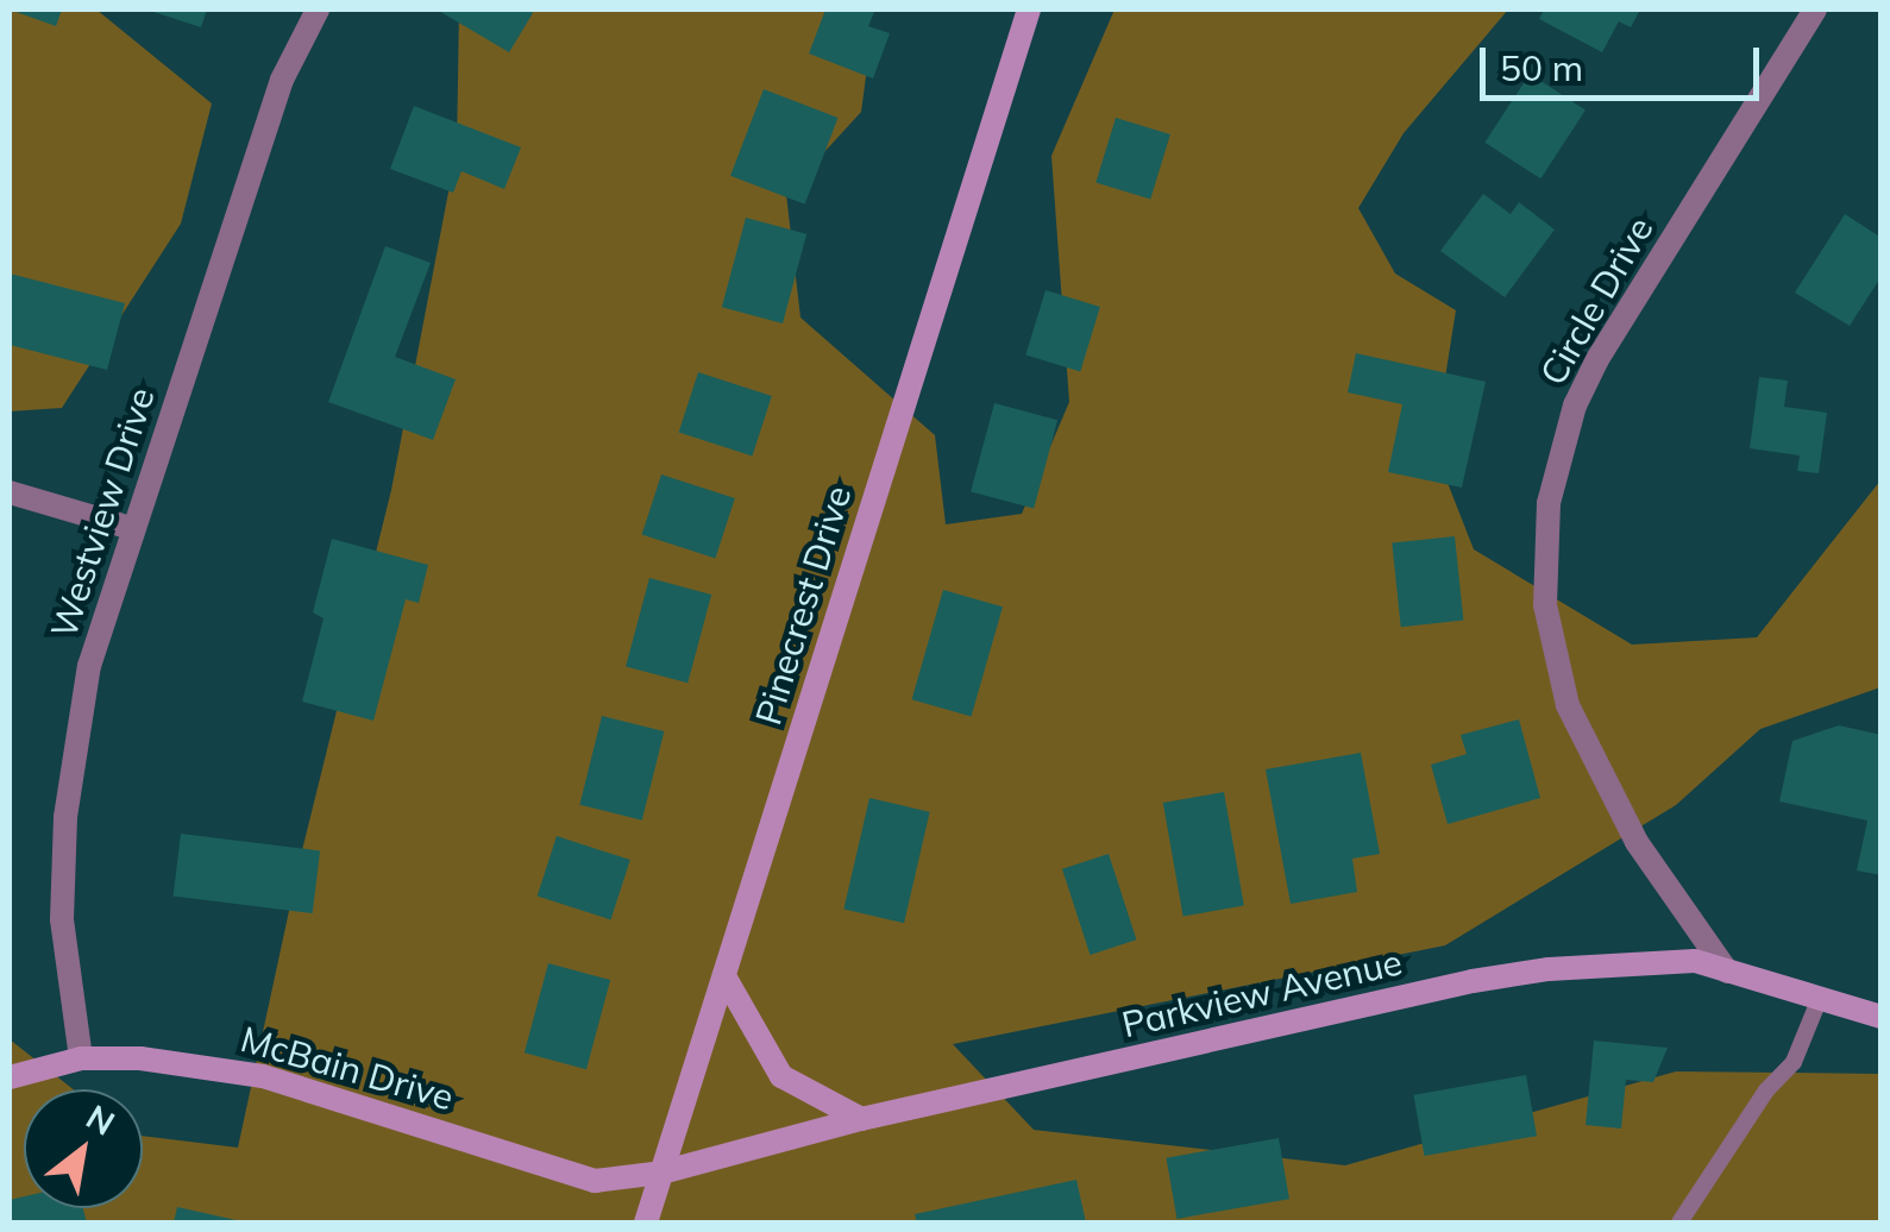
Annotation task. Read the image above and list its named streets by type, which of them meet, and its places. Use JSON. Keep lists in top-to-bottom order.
{
  "streets": {
    "street": [
      "Circle Drive",
      "Westview Drive",
      "Pinecrest Drive",
      "Parkview Avenue",
      "McBain Drive"
    ]
  },
  "crossings": [
    ["Circle Drive", "Parkview Avenue"],
    ["Westview Drive", "McBain Drive"],
    ["Pinecrest Drive", "Parkview Avenue"],
    ["Pinecrest Drive", "McBain Drive"],
    ["Parkview Avenue", "McBain Drive"]
  ],
  "scale_bar": "50 m",
  "north": "top right"
}
